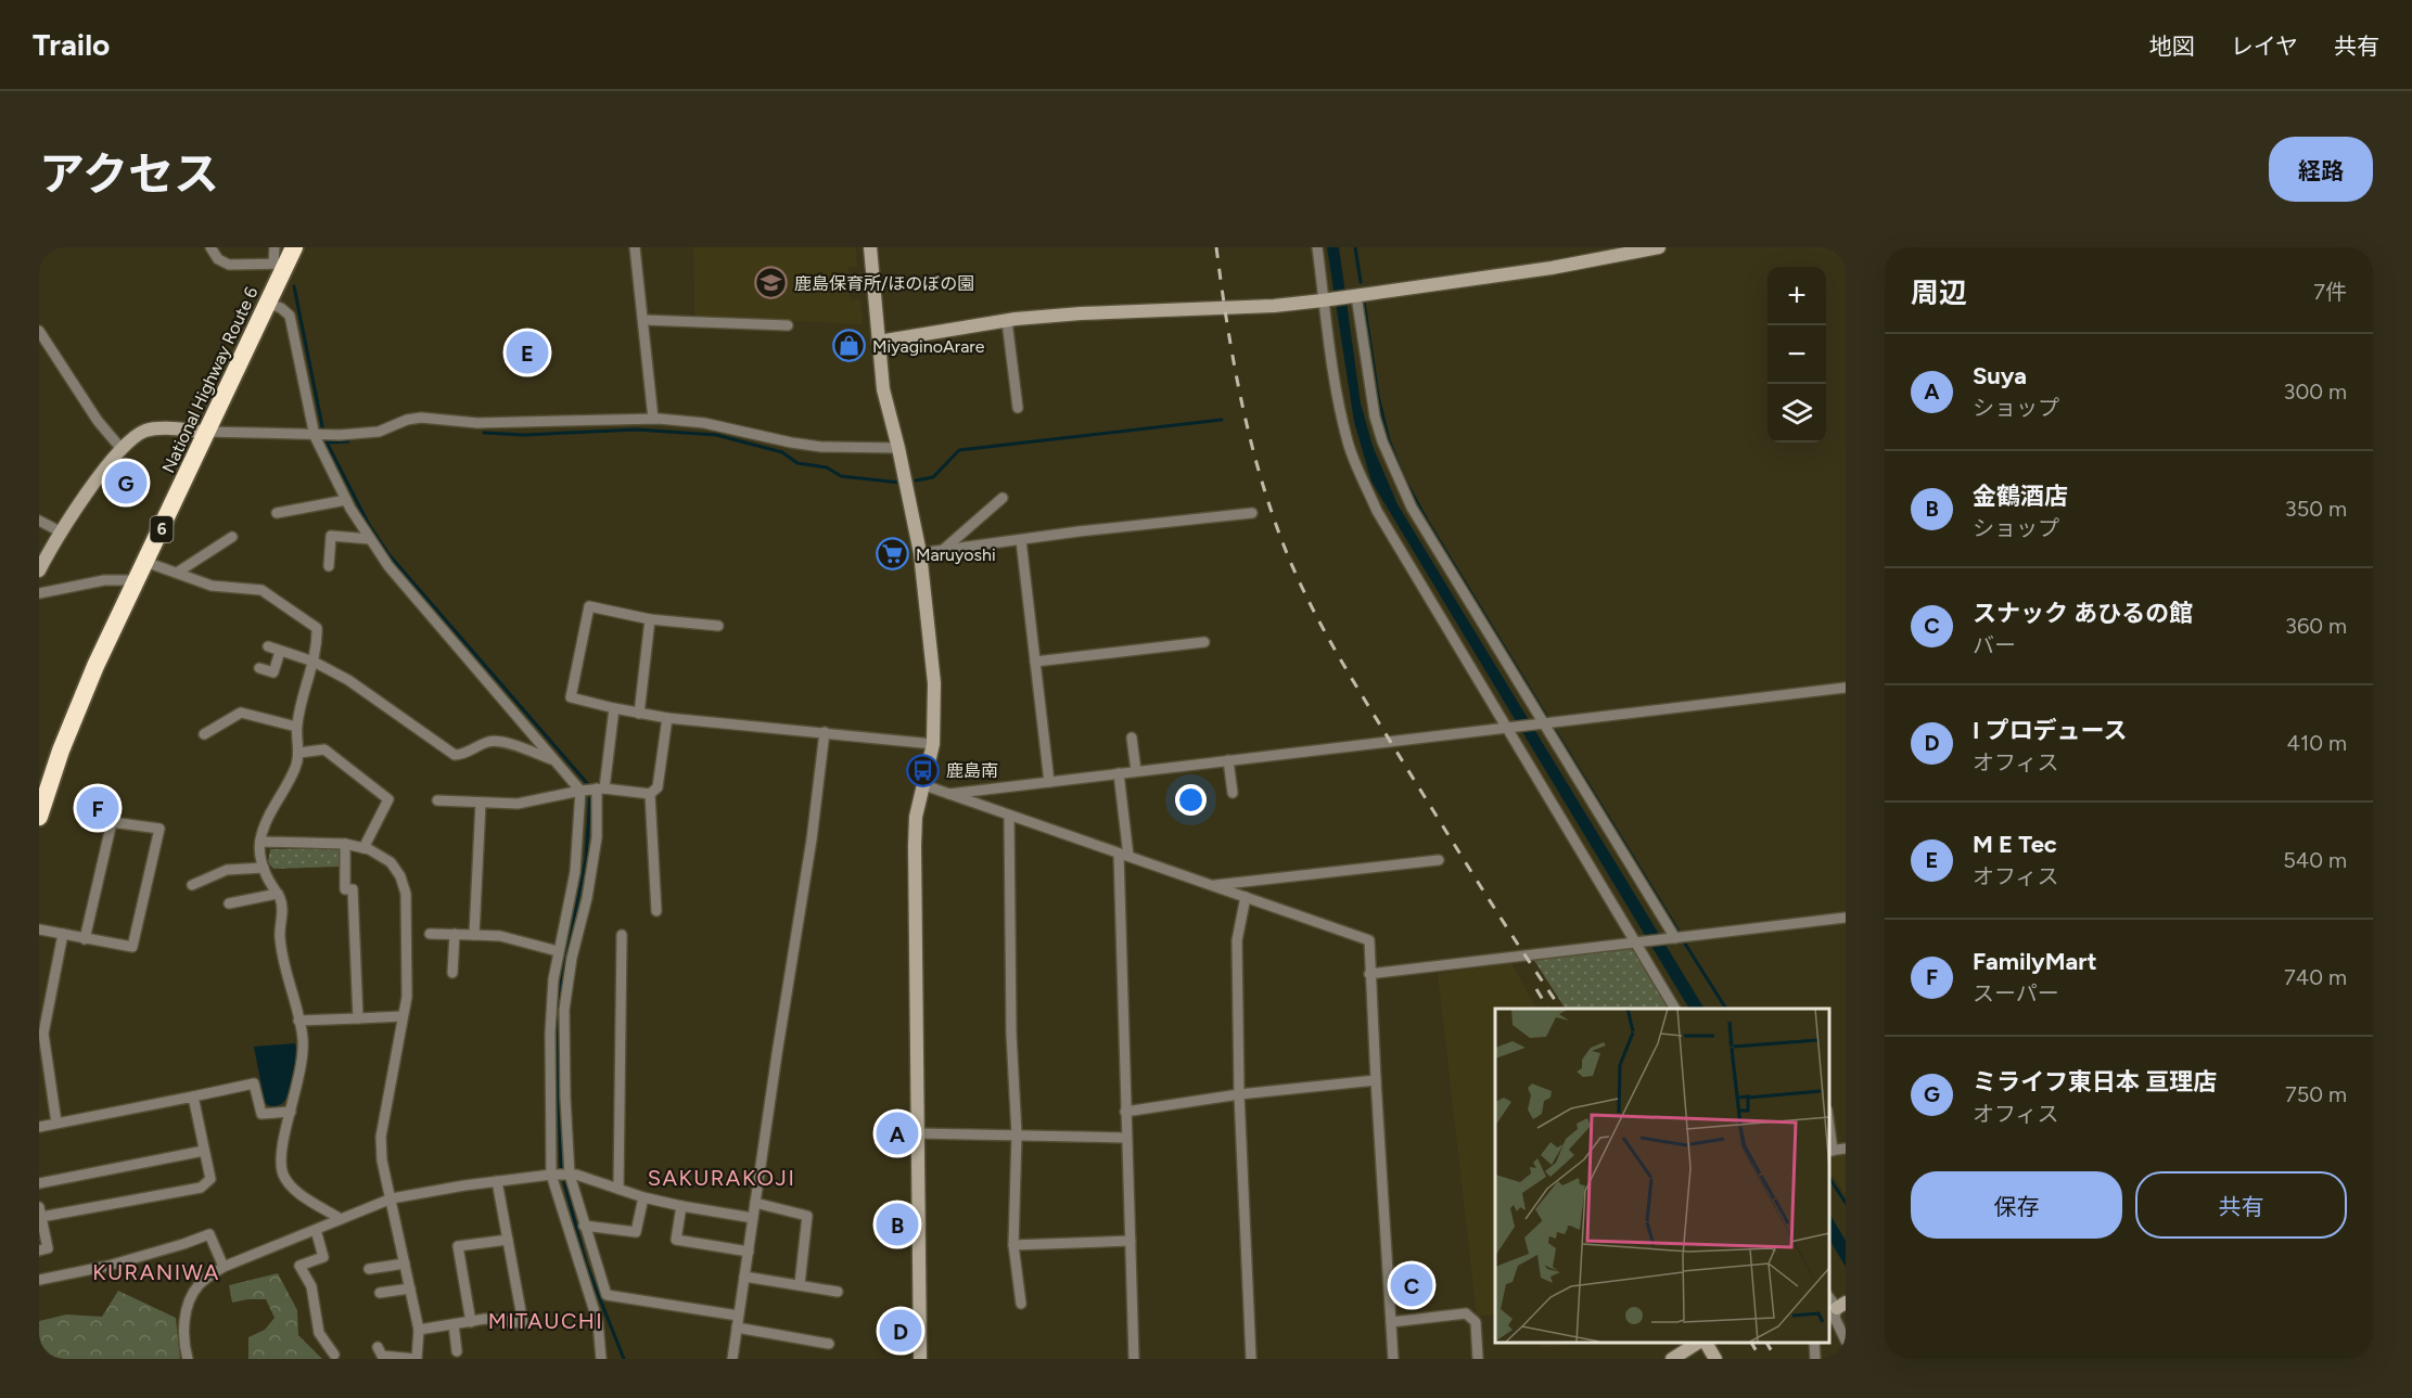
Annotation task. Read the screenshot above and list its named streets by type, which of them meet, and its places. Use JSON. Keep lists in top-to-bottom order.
{
  "streets": {
    "highway": ["National Highway Route 6", "6"]
  },
  "districts": ["SAKURAKOJI", "KURANIWA", "MITAUCHI"],
  "places": {
    "school or university": ["鹿島保育所/ほのぼの園"],
    "shop": ["MiyaginoArare"],
    "supermarket": ["Maruyoshi"],
    "bus stop": ["鹿島南"]
  },
  "page": {
    "header": "Trailo",
    "nav": ["地図", "レイヤ", "共有"],
    "title": "アクセス",
    "buttons": [
      "経路",
      ["保存", "共有"]
    ],
    "heading": ["周辺", "7件"],
    "map_buttons": ["+", "−"],
    "pins": [
      "E",
      "G",
      "F",
      "A",
      "B",
      "C",
      "D"
    ],
    "list": [
      {
        "mark": "A",
        "name": "Suya",
        "note": "ショップ",
        "value": "300 m"
      },
      {
        "mark": "B",
        "name": "金鶴酒店",
        "note": "ショップ",
        "value": "350 m"
      },
      {
        "mark": "C",
        "name": "スナック あひるの館",
        "note": "バー",
        "value": "360 m"
      },
      {
        "mark": "D",
        "name": "I プロデュース",
        "note": "オフィス",
        "value": "410 m"
      },
      {
        "mark": "E",
        "name": "M E Tec",
        "note": "オフィス",
        "value": "540 m"
      },
      {
        "mark": "F",
        "name": "FamilyMart",
        "note": "スーパー",
        "value": "740 m"
      },
      {
        "mark": "G",
        "name": "ミライフ東日本 亘理店",
        "note": "オフィス",
        "value": "750 m"
      }
    ]
  }
}
